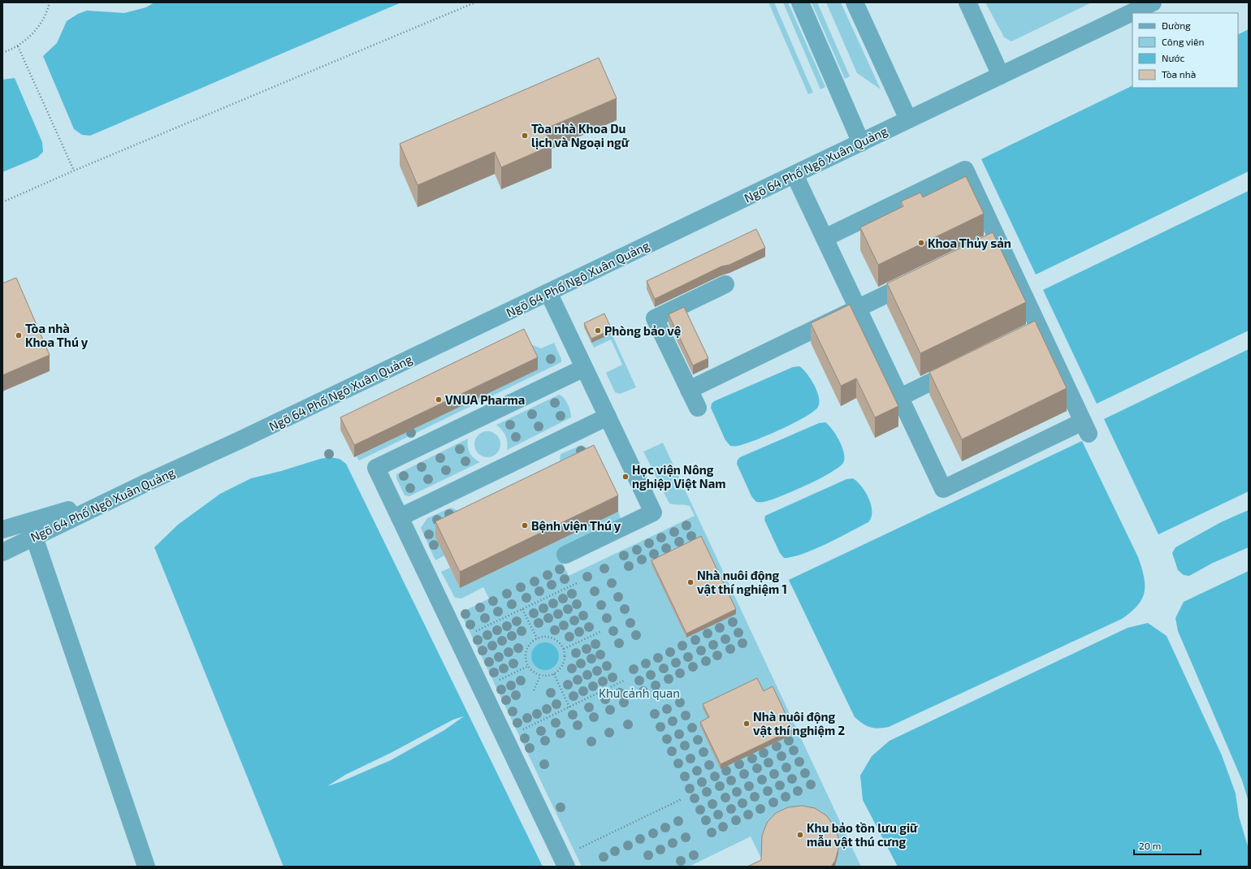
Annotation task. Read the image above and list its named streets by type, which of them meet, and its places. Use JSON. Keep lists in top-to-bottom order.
{
  "streets": {
    "street": ["Ngõ 64 Phố Ngô Xuân Quảng"]
  },
  "parks": ["Khu cảnh quan"],
  "places": [
    "Tòa nhà Khoa Du lịch và Ngoại ngữ",
    "Khoa Thủy sản",
    "Phòng bảo vệ",
    "Tòa nhà Khoa Thú y",
    "VNUA Pharma",
    "Học viện Nông nghiệp Việt Nam",
    "Bệnh viện Thú y",
    "Nhà nuôi động vật thí nghiệm 1",
    "Nhà nuôi động vật thí nghiệm 2",
    "Khu bảo tồn lưu giữ mẫu vật thú cưng"
  ],
  "legend": [
    "Đường",
    "Công viên",
    "Nước",
    "Tòa nhà"
  ],
  "scale_bar": "20 m"
}
